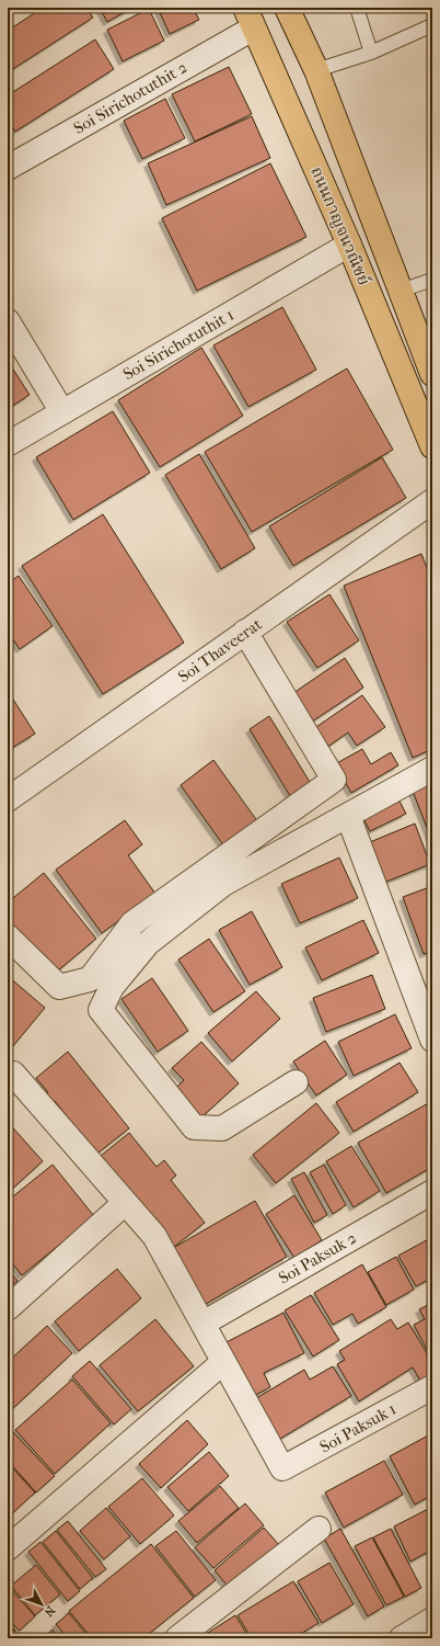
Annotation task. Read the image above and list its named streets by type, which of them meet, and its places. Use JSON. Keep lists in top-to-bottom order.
{
  "streets": {
    "main road": ["ถนนกาญจนวณิชย์"],
    "street": [
      "Soi Sirichotuthit 2",
      "Soi Sirichotuthit 1",
      "Soi Thaveerat",
      "Soi Paksuk 2",
      "Soi Paksuk 1"
    ]
  },
  "crossings": [
    ["Soi Sirichotuthit 2", "ถนนกาญจนวณิชย์"],
    ["ถนนกาญจนวณิชย์", "Soi Sirichotuthit 1"]
  ],
  "north": "bottom right"
}
